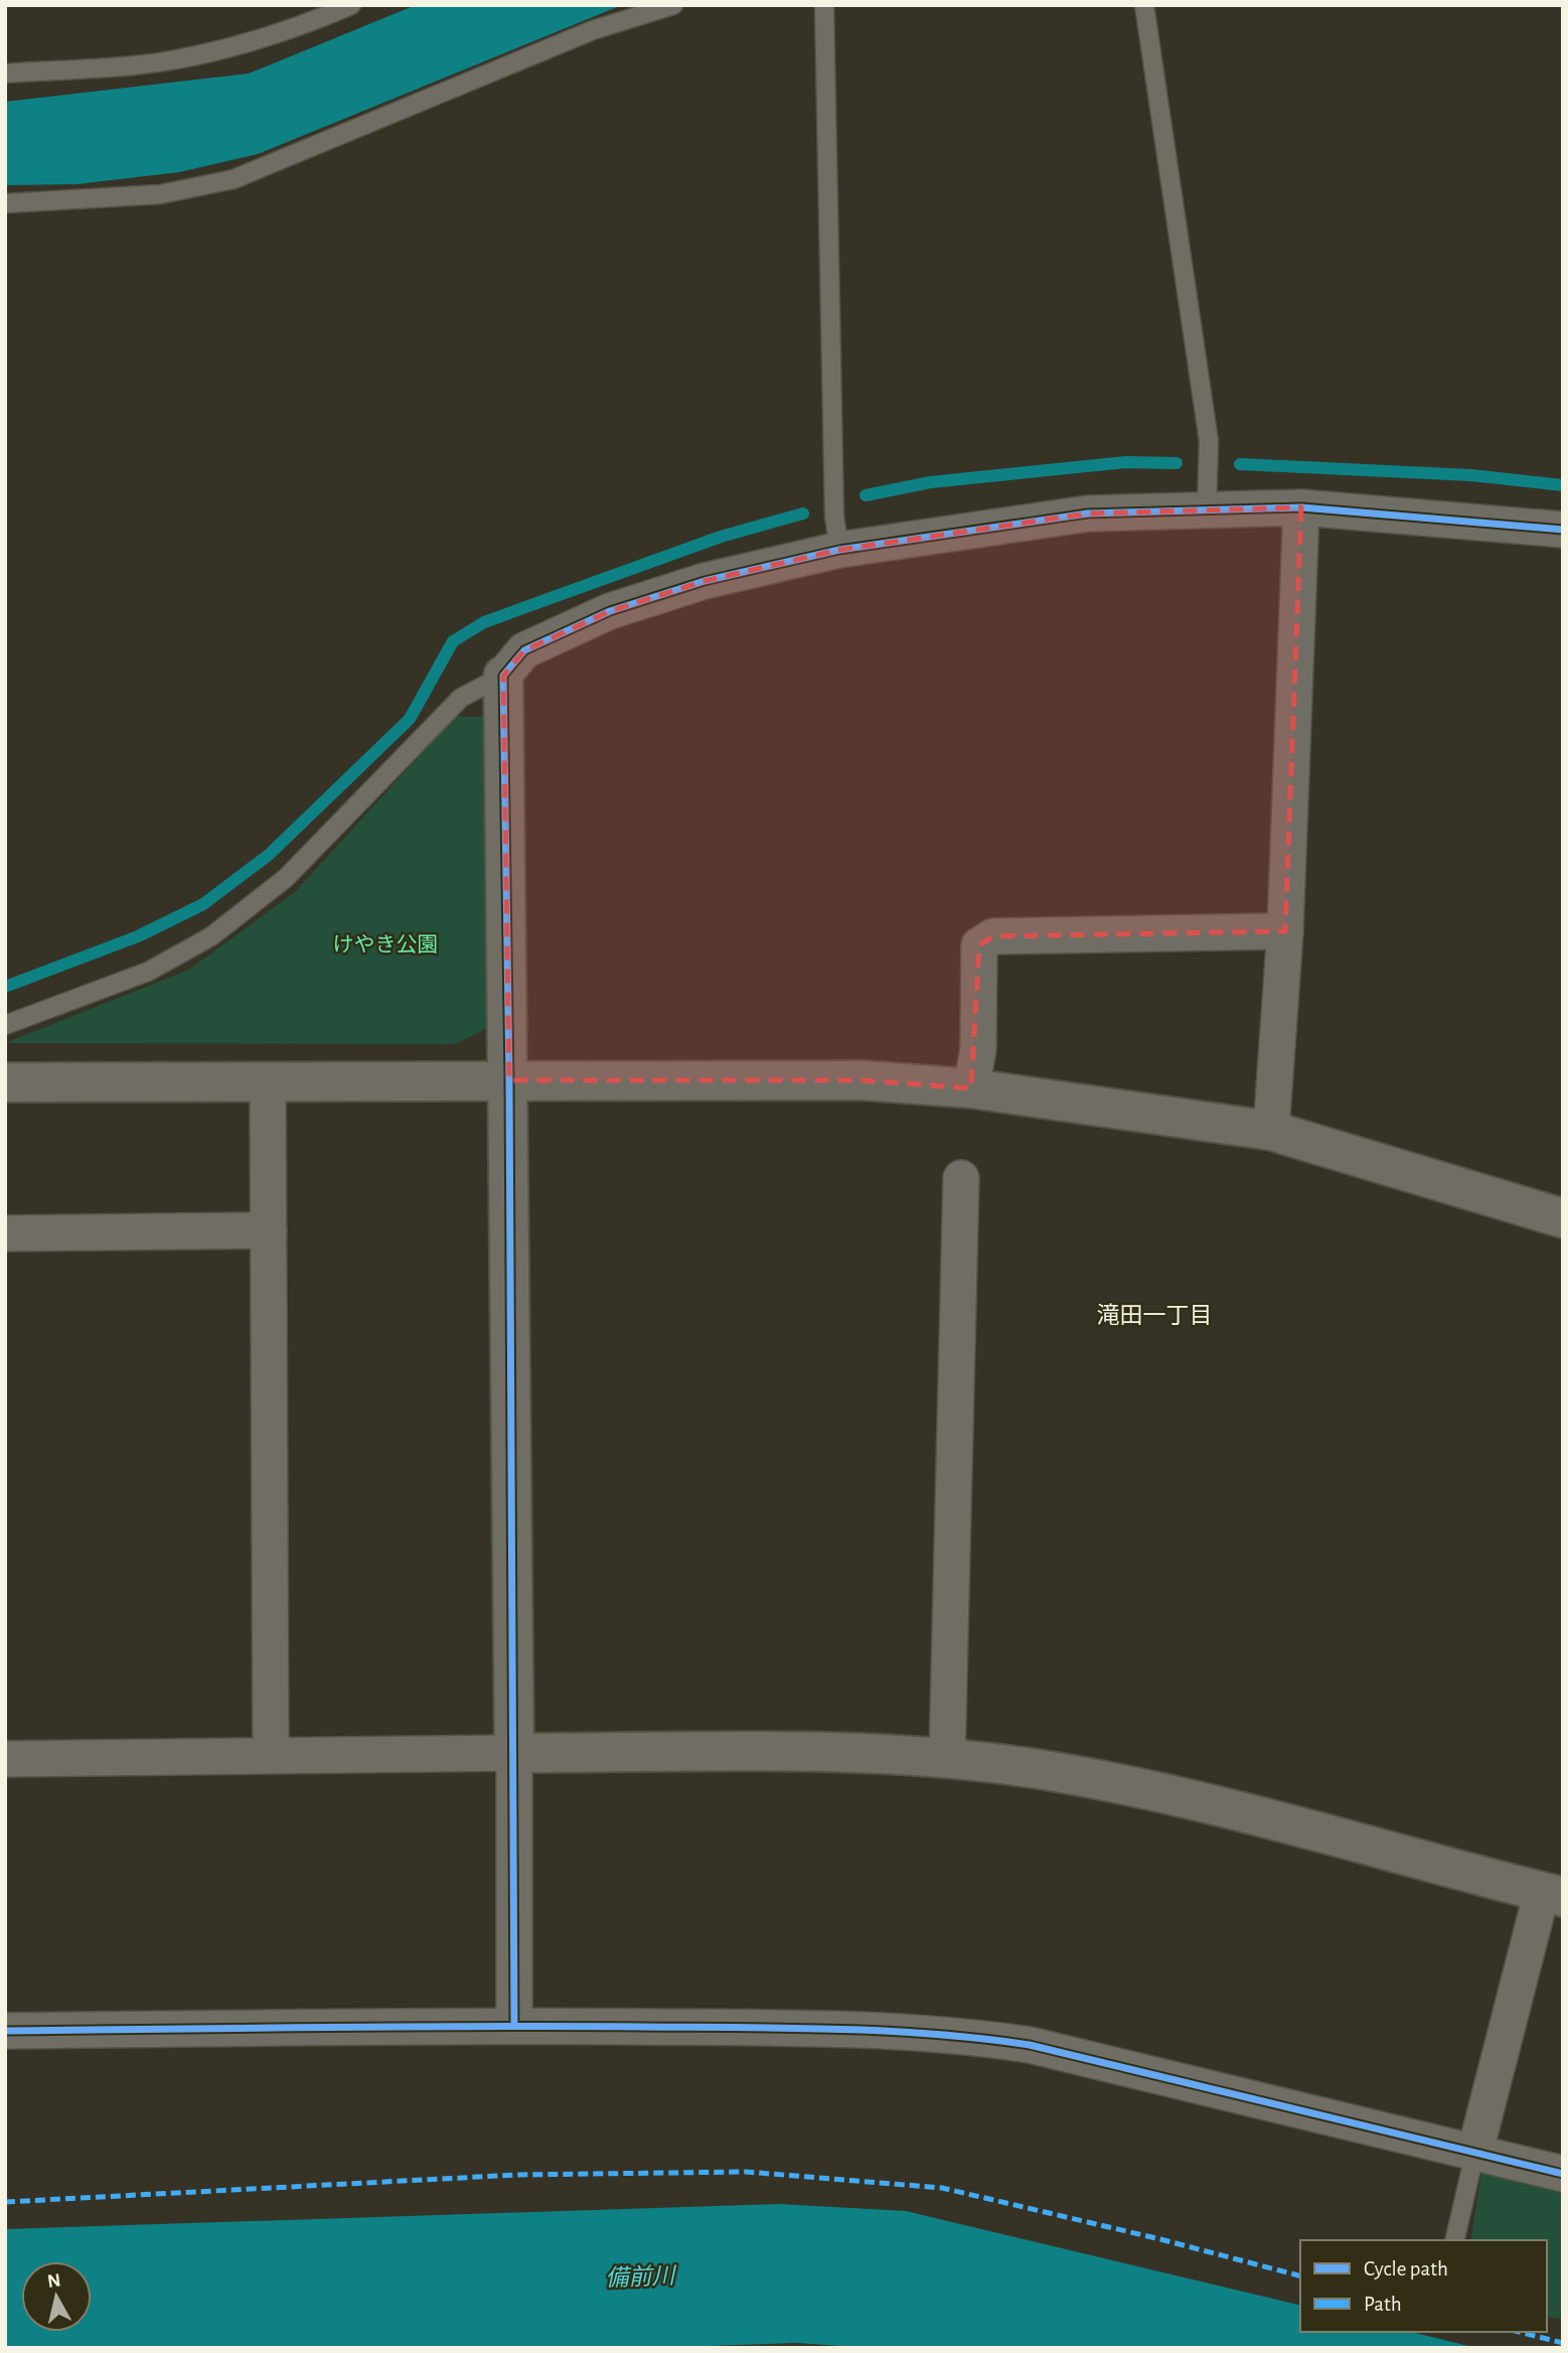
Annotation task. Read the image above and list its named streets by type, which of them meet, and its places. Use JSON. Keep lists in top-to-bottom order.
{
  "districts": ["滝田一丁目"],
  "water": ["備前川"],
  "parks": ["けやき公園"],
  "legend": ["Cycle path", "Path"],
  "north": "top"
}
